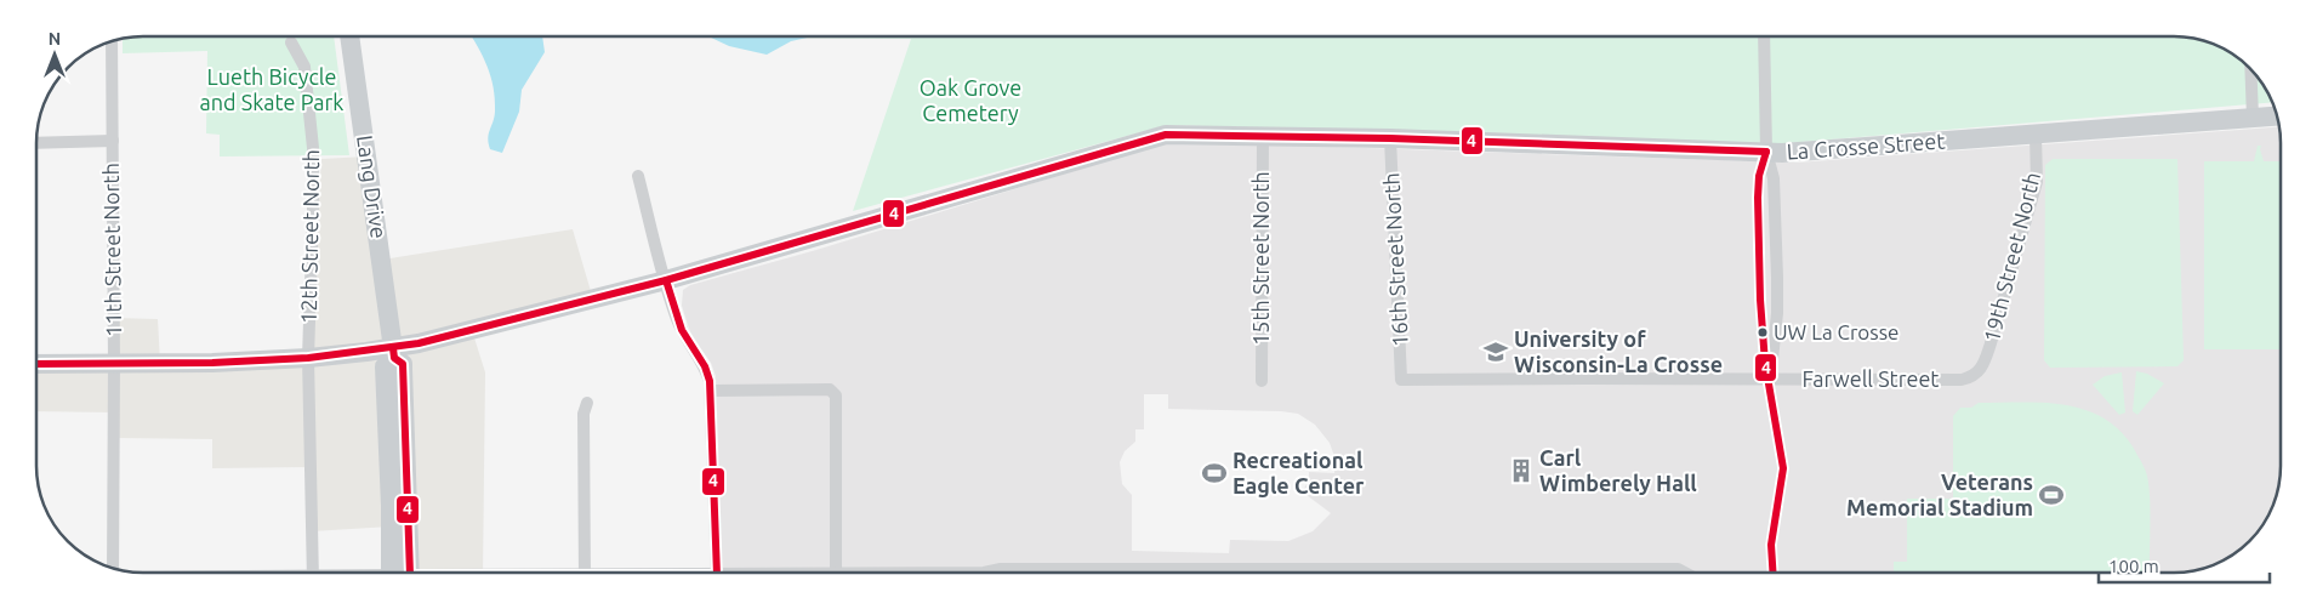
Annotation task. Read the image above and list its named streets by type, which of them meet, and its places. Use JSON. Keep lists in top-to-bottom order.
{
  "streets": {
    "main road": ["La Crosse Street", "Lang Drive"],
    "street": [
      "12th Street North",
      "11th Street North",
      "19th Street North",
      "15th Street North",
      "16th Street North",
      "Farwell Street"
    ]
  },
  "crossings": [
    ["La Crosse Street", "Lang Drive"],
    ["La Crosse Street", "12th Street North"],
    ["La Crosse Street", "11th Street North"],
    ["La Crosse Street", "19th Street North"],
    ["La Crosse Street", "15th Street North"],
    ["La Crosse Street", "16th Street North"],
    ["19th Street North", "Farwell Street"],
    ["16th Street North", "Farwell Street"]
  ],
  "parks": ["Lueth Bicycle and Skate Park", "Oak Grove Cemetery"],
  "places": {
    "other": ["UW La Crosse"],
    "school or university": ["University of Wisconsin-La Crosse"],
    "building": ["Carl Wimberely Hall"],
    "sports": ["Recreational Eagle Center", "Veterans Memorial Stadium"]
  },
  "lines": ["transit line 4"],
  "scale_bar": "100 m",
  "north": "top"
}
